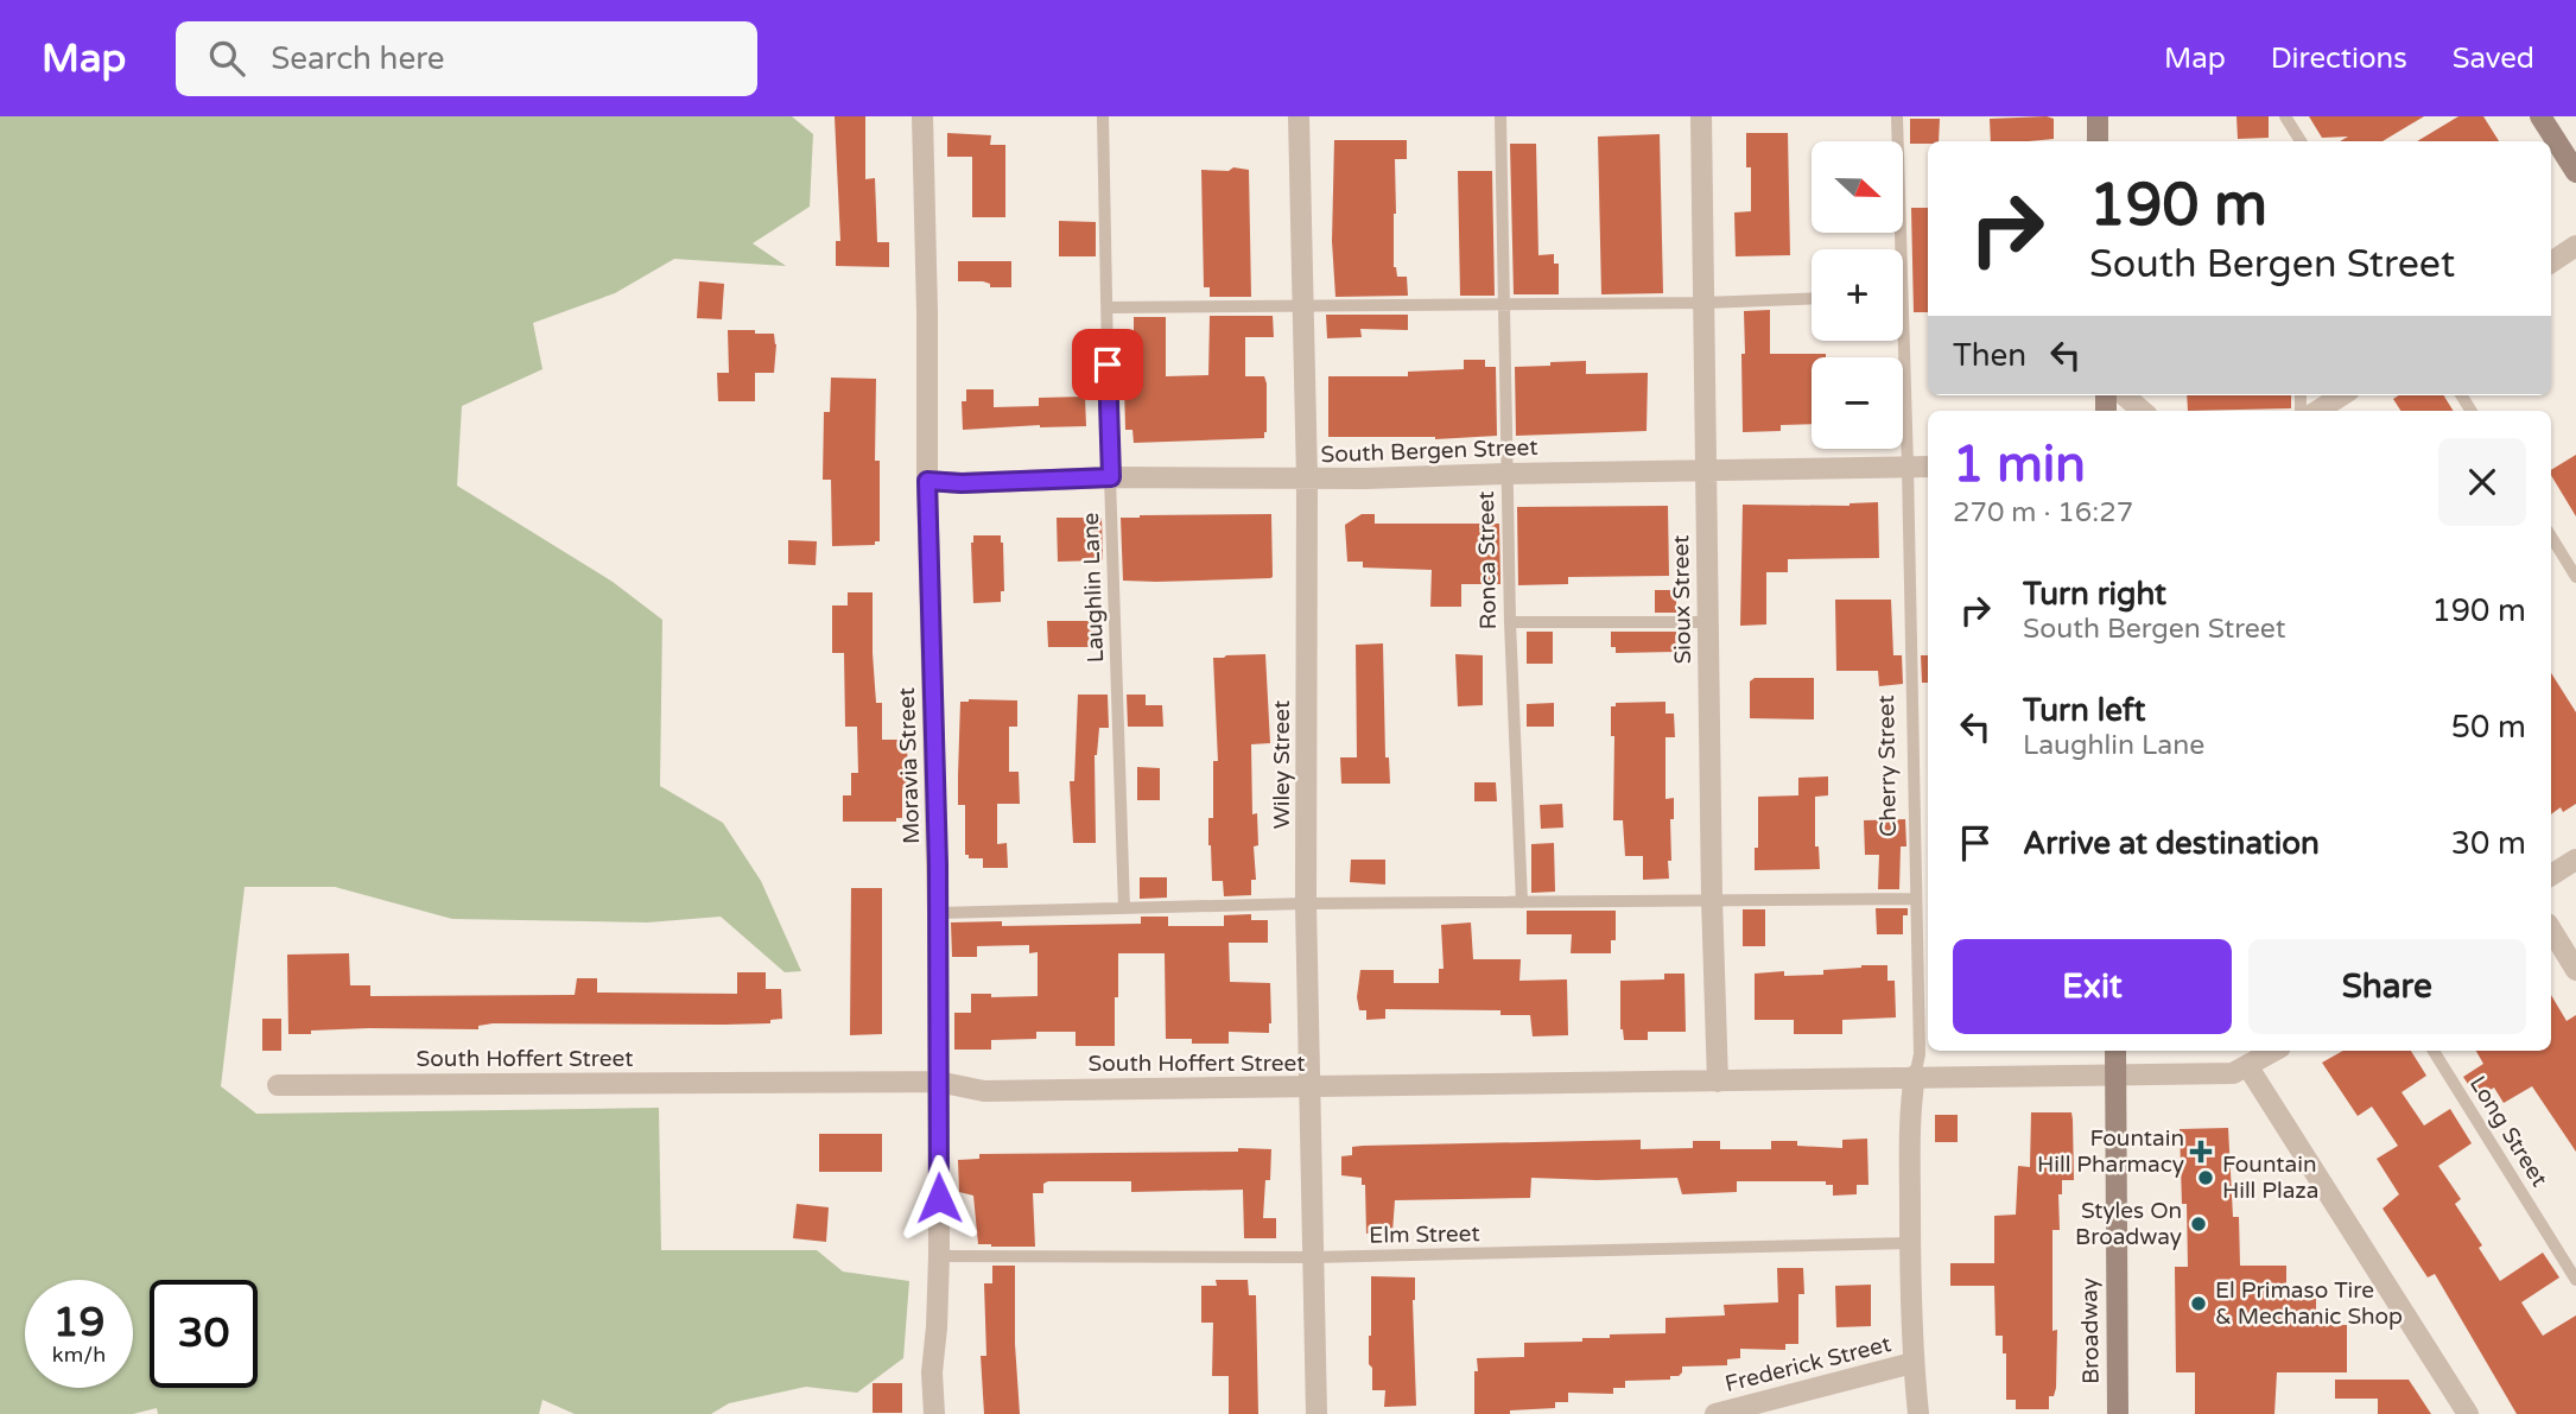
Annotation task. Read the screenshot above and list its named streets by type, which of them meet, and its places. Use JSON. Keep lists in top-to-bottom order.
{
  "streets": {
    "main road": ["Broadway"],
    "street": [
      "South Bergen Street",
      "Sioux Street",
      "Wiley Street",
      "Moravia Street",
      "Cherry Street",
      "South Hoffert Street",
      "Frederick Street"
    ],
    "lane": [
      "Ronca Street",
      "Laughlin Lane",
      "Long Street",
      "Elm Street"
    ]
  },
  "crossings": [
    ["South Bergen Street", "Ronca Street"],
    ["South Bergen Street", "Laughlin Lane"],
    ["South Bergen Street", "Sioux Street"],
    ["South Bergen Street", "Wiley Street"],
    ["South Bergen Street", "Moravia Street"],
    ["South Bergen Street", "Cherry Street"],
    ["Sioux Street", "South Hoffert Street"],
    ["Wiley Street", "South Hoffert Street"],
    ["Wiley Street", "Elm Street"],
    ["Moravia Street", "South Hoffert Street"],
    ["Moravia Street", "Elm Street"],
    ["Cherry Street", "South Hoffert Street"],
    ["Cherry Street", "Elm Street"],
    ["Cherry Street", "Frederick Street"],
    ["South Hoffert Street", "Broadway"]
  ],
  "places": {
    "health": ["Fountain Hill Pharmacy"],
    "other": ["Fountain Hill Plaza", "Styles On Broadway", "El Primaso Tire & Mechanic Shop"]
  },
  "north": "right",
  "page": {
    "header": "Map",
    "search": "Search here",
    "nav": ["Map", "Directions", "Saved"],
    "map_buttons": ["+", "−"],
    "turn": ["190 m", "South Bergen Street"],
    "then": "Then",
    "heading": ["1 min", "270 m · 16:27"],
    "list": [
      {
        "name": "Turn right",
        "note": "South Bergen Street",
        "value": "190 m"
      },
      {
        "name": "Turn left",
        "note": "Laughlin Lane",
        "value": "50 m"
      },
      {
        "name": "Arrive at destination",
        "value": "30 m"
      }
    ],
    "buttons": ["Exit", "Share"],
    "speed": "19 km/h",
    "limit": "30"
  }
}
